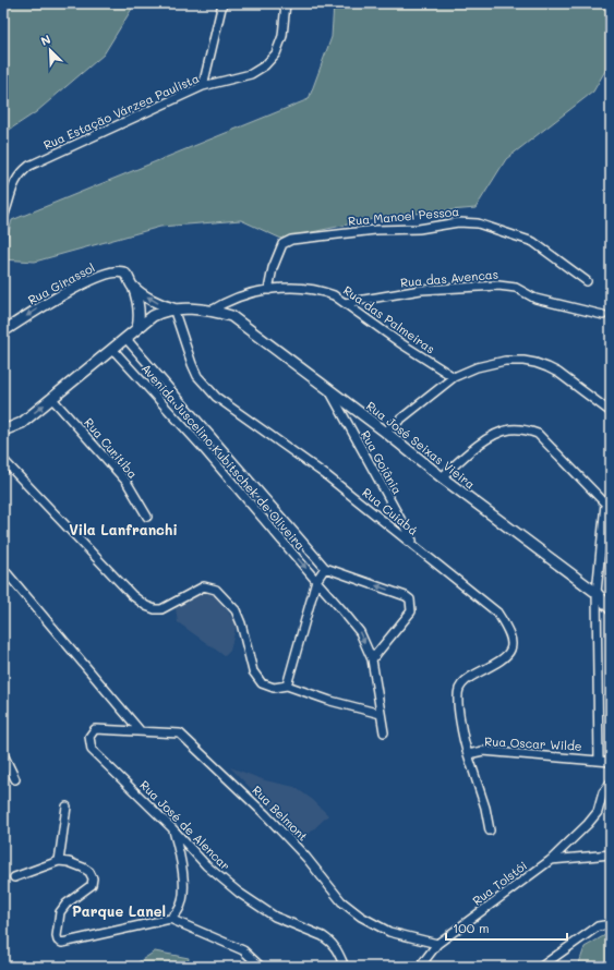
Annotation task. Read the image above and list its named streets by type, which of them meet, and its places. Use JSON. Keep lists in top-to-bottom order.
{
  "streets": {
    "street": [
      "Rua Estação Várzea Paulista",
      "Rua Manoel Pessoa",
      "Rua das Avencas",
      "Rua Girassol",
      "Rua das Palmeiras",
      "Rua José Seixas Vieira",
      "Rua Curitiba",
      "Avenida Juscelino Kubitschek de Oliveira",
      "Rua Goiânia",
      "Rua Cuiabá",
      "Rua Oscar Wilde",
      "Rua Belmont",
      "Rua José de Alencar",
      "Rua Tolstói"
    ]
  },
  "crossings": [
    ["Rua Manoel Pessoa", "Rua das Palmeiras"],
    ["Rua das Avencas", "Rua das Palmeiras"],
    ["Rua Girassol", "Rua José Seixas Vieira"],
    ["Rua Girassol", "Rua Cuiabá"],
    ["Rua das Palmeiras", "Rua José Seixas Vieira"],
    ["Rua José Seixas Vieira", "Rua Goiânia"],
    ["Rua José Seixas Vieira", "Rua Cuiabá"],
    ["Rua Goiânia", "Rua Cuiabá"],
    ["Rua Cuiabá", "Rua Oscar Wilde"],
    ["Rua Belmont", "Rua José de Alencar"],
    ["Rua Belmont", "Rua Tolstói"]
  ],
  "one_way": ["Rua Girassol"],
  "districts": ["Vila Lanfranchi", "Parque Lanel"],
  "scale_bar": "100 m",
  "north": "top left"
}
